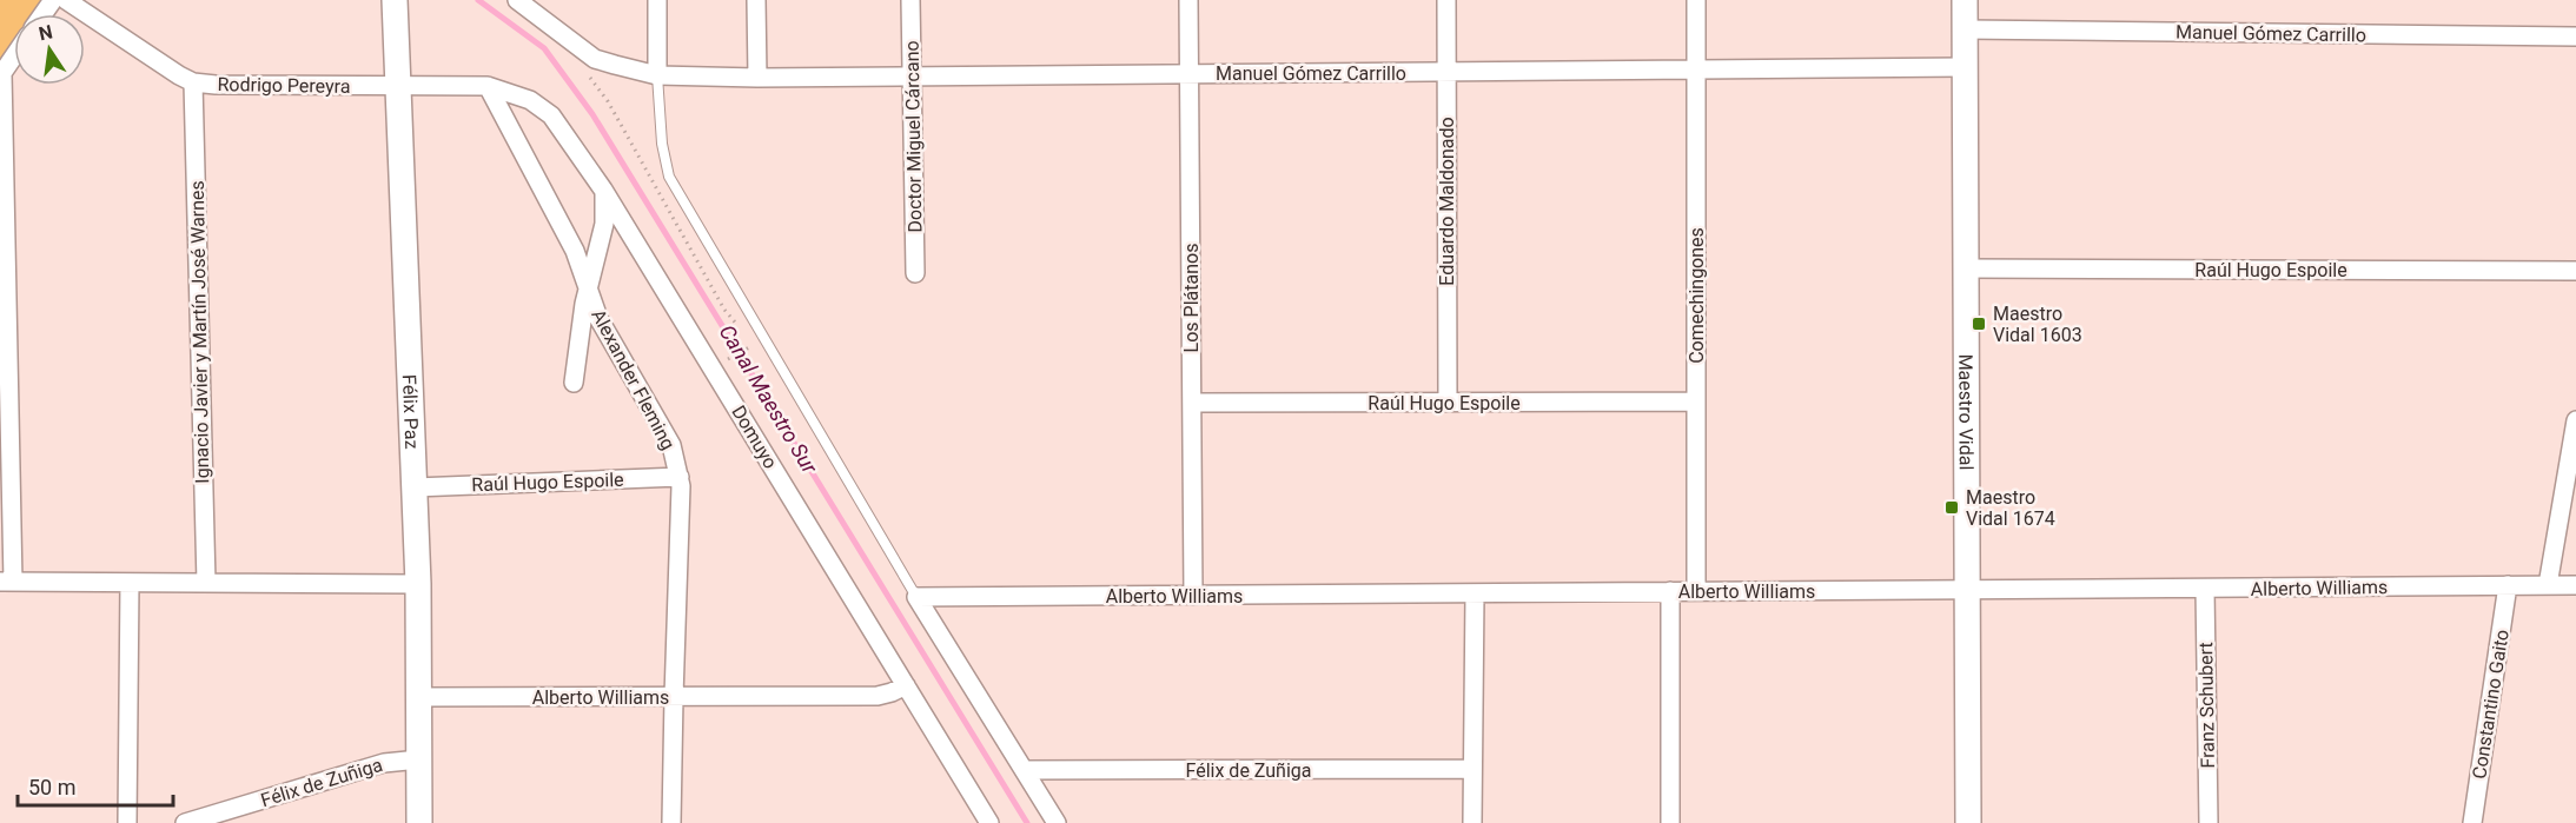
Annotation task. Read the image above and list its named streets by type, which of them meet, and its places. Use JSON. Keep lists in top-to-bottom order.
{
  "streets": {
    "main road": ["Félix Paz", "Maestro Vidal"],
    "street": [
      "Manuel Gómez Carrillo",
      "Rodrigo Pereyra",
      "Doctor Miguel Cárcano",
      "Eduardo Maldonado",
      "Raúl Hugo Espoile",
      "Comechingones",
      "Los Plátanos",
      "Ignacio Javier y Martín José Warnes",
      "Alexander Fleming",
      "Domuyo",
      "Alberto Williams",
      "Constantino Gaito",
      "Franz Schubert",
      "Félix de Zuñiga"
    ]
  },
  "crossings": [
    ["Manuel Gómez Carrillo", "Doctor Miguel Cárcano"],
    ["Manuel Gómez Carrillo", "Eduardo Maldonado"],
    ["Manuel Gómez Carrillo", "Comechingones"],
    ["Manuel Gómez Carrillo", "Los Plátanos"],
    ["Manuel Gómez Carrillo", "Maestro Vidal"],
    ["Rodrigo Pereyra", "Ignacio Javier y Martín José Warnes"],
    ["Rodrigo Pereyra", "Alexander Fleming"],
    ["Rodrigo Pereyra", "Félix Paz"],
    ["Rodrigo Pereyra", "Domuyo"],
    ["Eduardo Maldonado", "Raúl Hugo Espoile"],
    ["Raúl Hugo Espoile", "Comechingones"],
    ["Raúl Hugo Espoile", "Los Plátanos"],
    ["Raúl Hugo Espoile", "Alexander Fleming"],
    ["Raúl Hugo Espoile", "Félix Paz"],
    ["Raúl Hugo Espoile", "Maestro Vidal"],
    ["Comechingones", "Alberto Williams"],
    ["Los Plátanos", "Alberto Williams"],
    ["Alexander Fleming", "Domuyo"],
    ["Alexander Fleming", "Alberto Williams"],
    ["Félix Paz", "Alberto Williams"],
    ["Félix Paz", "Félix de Zuñiga"],
    ["Maestro Vidal", "Alberto Williams"],
    ["Domuyo", "Alberto Williams"],
    ["Alberto Williams", "Constantino Gaito"],
    ["Alberto Williams", "Franz Schubert"]
  ],
  "water": ["Canal Maestro Sur"],
  "places": {
    "transit": ["Maestro Vidal 1603", "Maestro Vidal 1674"]
  },
  "scale_bar": "50 m",
  "north": "top"
}
